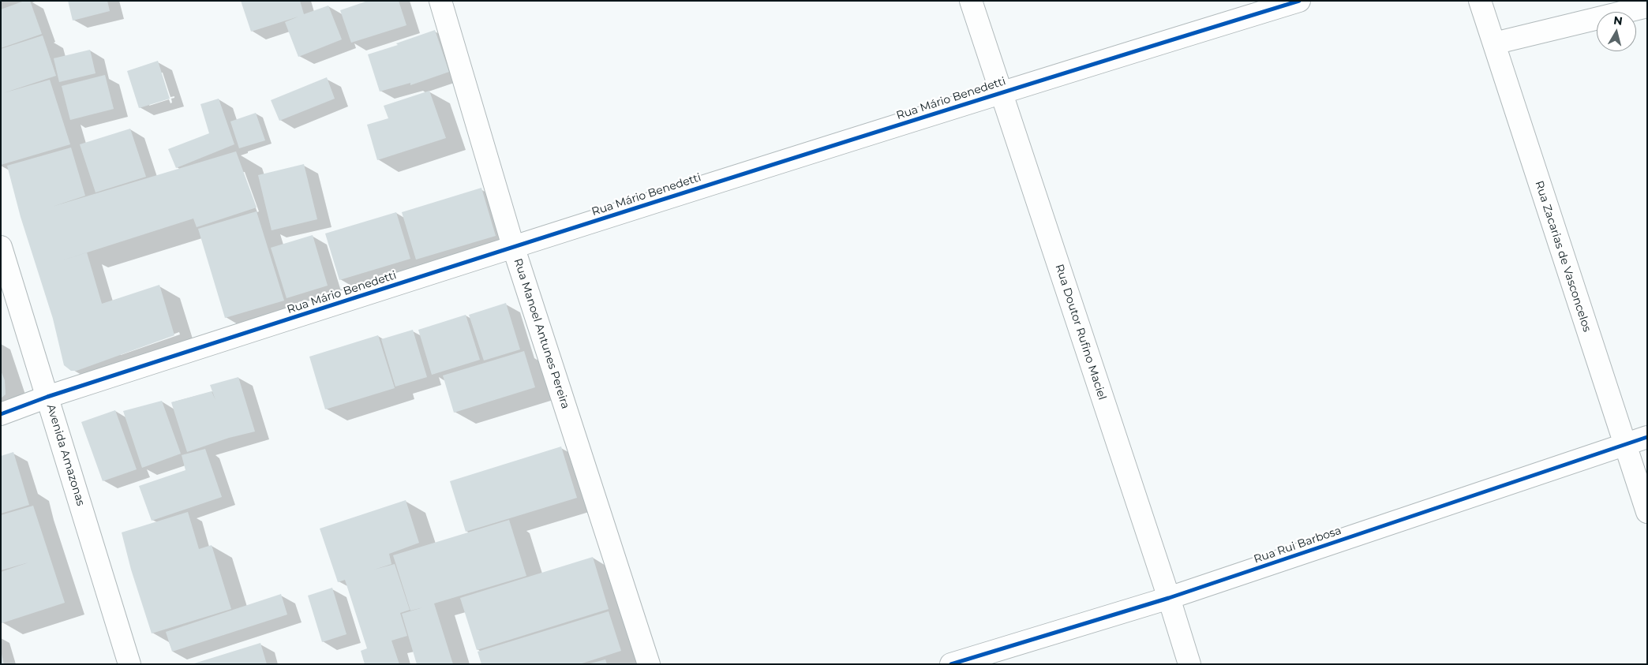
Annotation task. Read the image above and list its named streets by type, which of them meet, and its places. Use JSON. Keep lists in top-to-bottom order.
{
  "streets": {
    "street": [
      "Rua Mário Benedetti",
      "Rua Zacarias de Vasconcelos",
      "Rua Doutor Rufino Maciel",
      "Rua Manoel Antunes Pereira",
      "Avenida Amazonas",
      "Rua Rui Barbosa"
    ]
  },
  "crossings": [
    ["Rua Mário Benedetti", "Rua Doutor Rufino Maciel"],
    ["Rua Mário Benedetti", "Rua Manoel Antunes Pereira"],
    ["Rua Mário Benedetti", "Avenida Amazonas"],
    ["Rua Zacarias de Vasconcelos", "Rua Rui Barbosa"],
    ["Rua Doutor Rufino Maciel", "Rua Rui Barbosa"]
  ],
  "north": "top"
}
